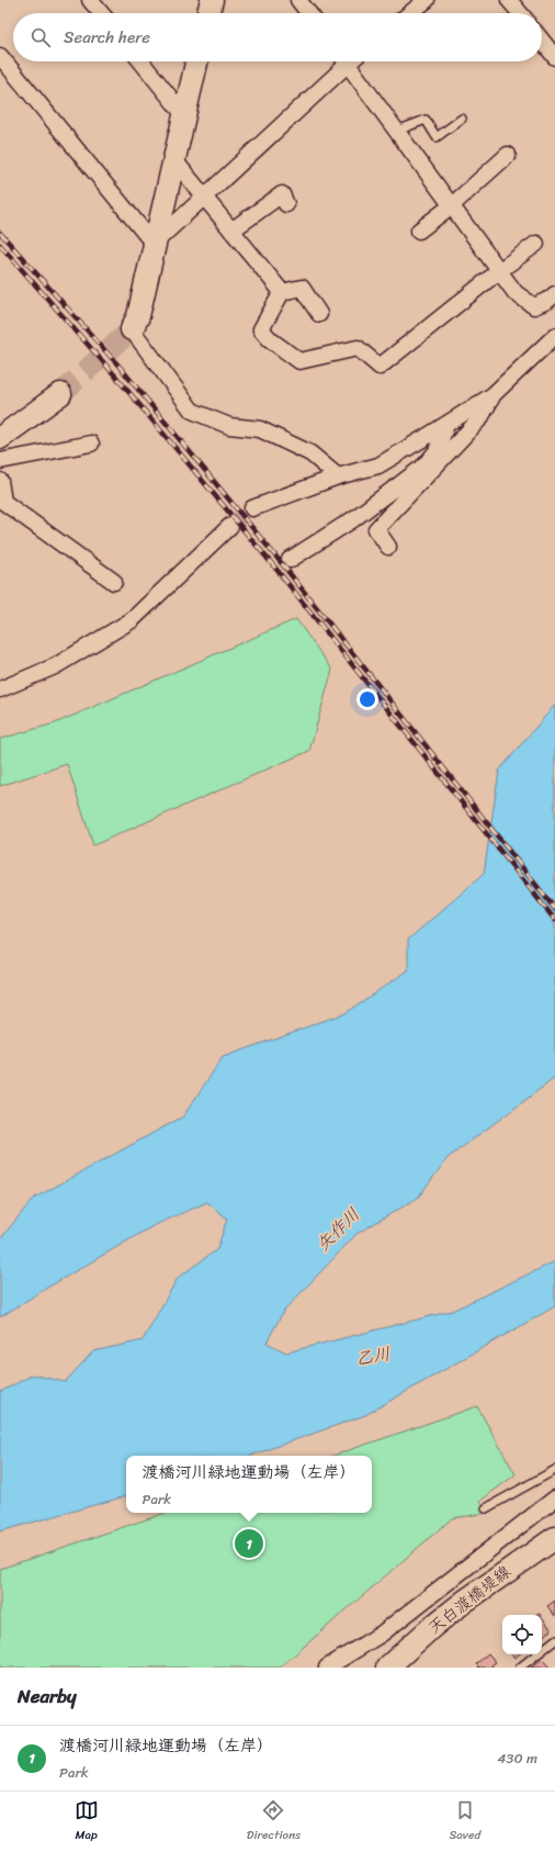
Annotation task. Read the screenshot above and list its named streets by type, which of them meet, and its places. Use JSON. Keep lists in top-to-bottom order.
{
  "streets": {
    "street": ["天白渡橋堤線"]
  },
  "water": ["矢作川", "乙川"],
  "page": {
    "search": "Search here",
    "popup": ["渡橋河川緑地運動場（左岸）", "Park"],
    "pins": "1",
    "heading": "Nearby",
    "list": [
      {
        "mark": "1",
        "name": "渡橋河川緑地運動場（左岸）",
        "note": "Park",
        "value": "430 m"
      }
    ],
    "nav": ["Map", "Directions", "Saved"]
  }
}
